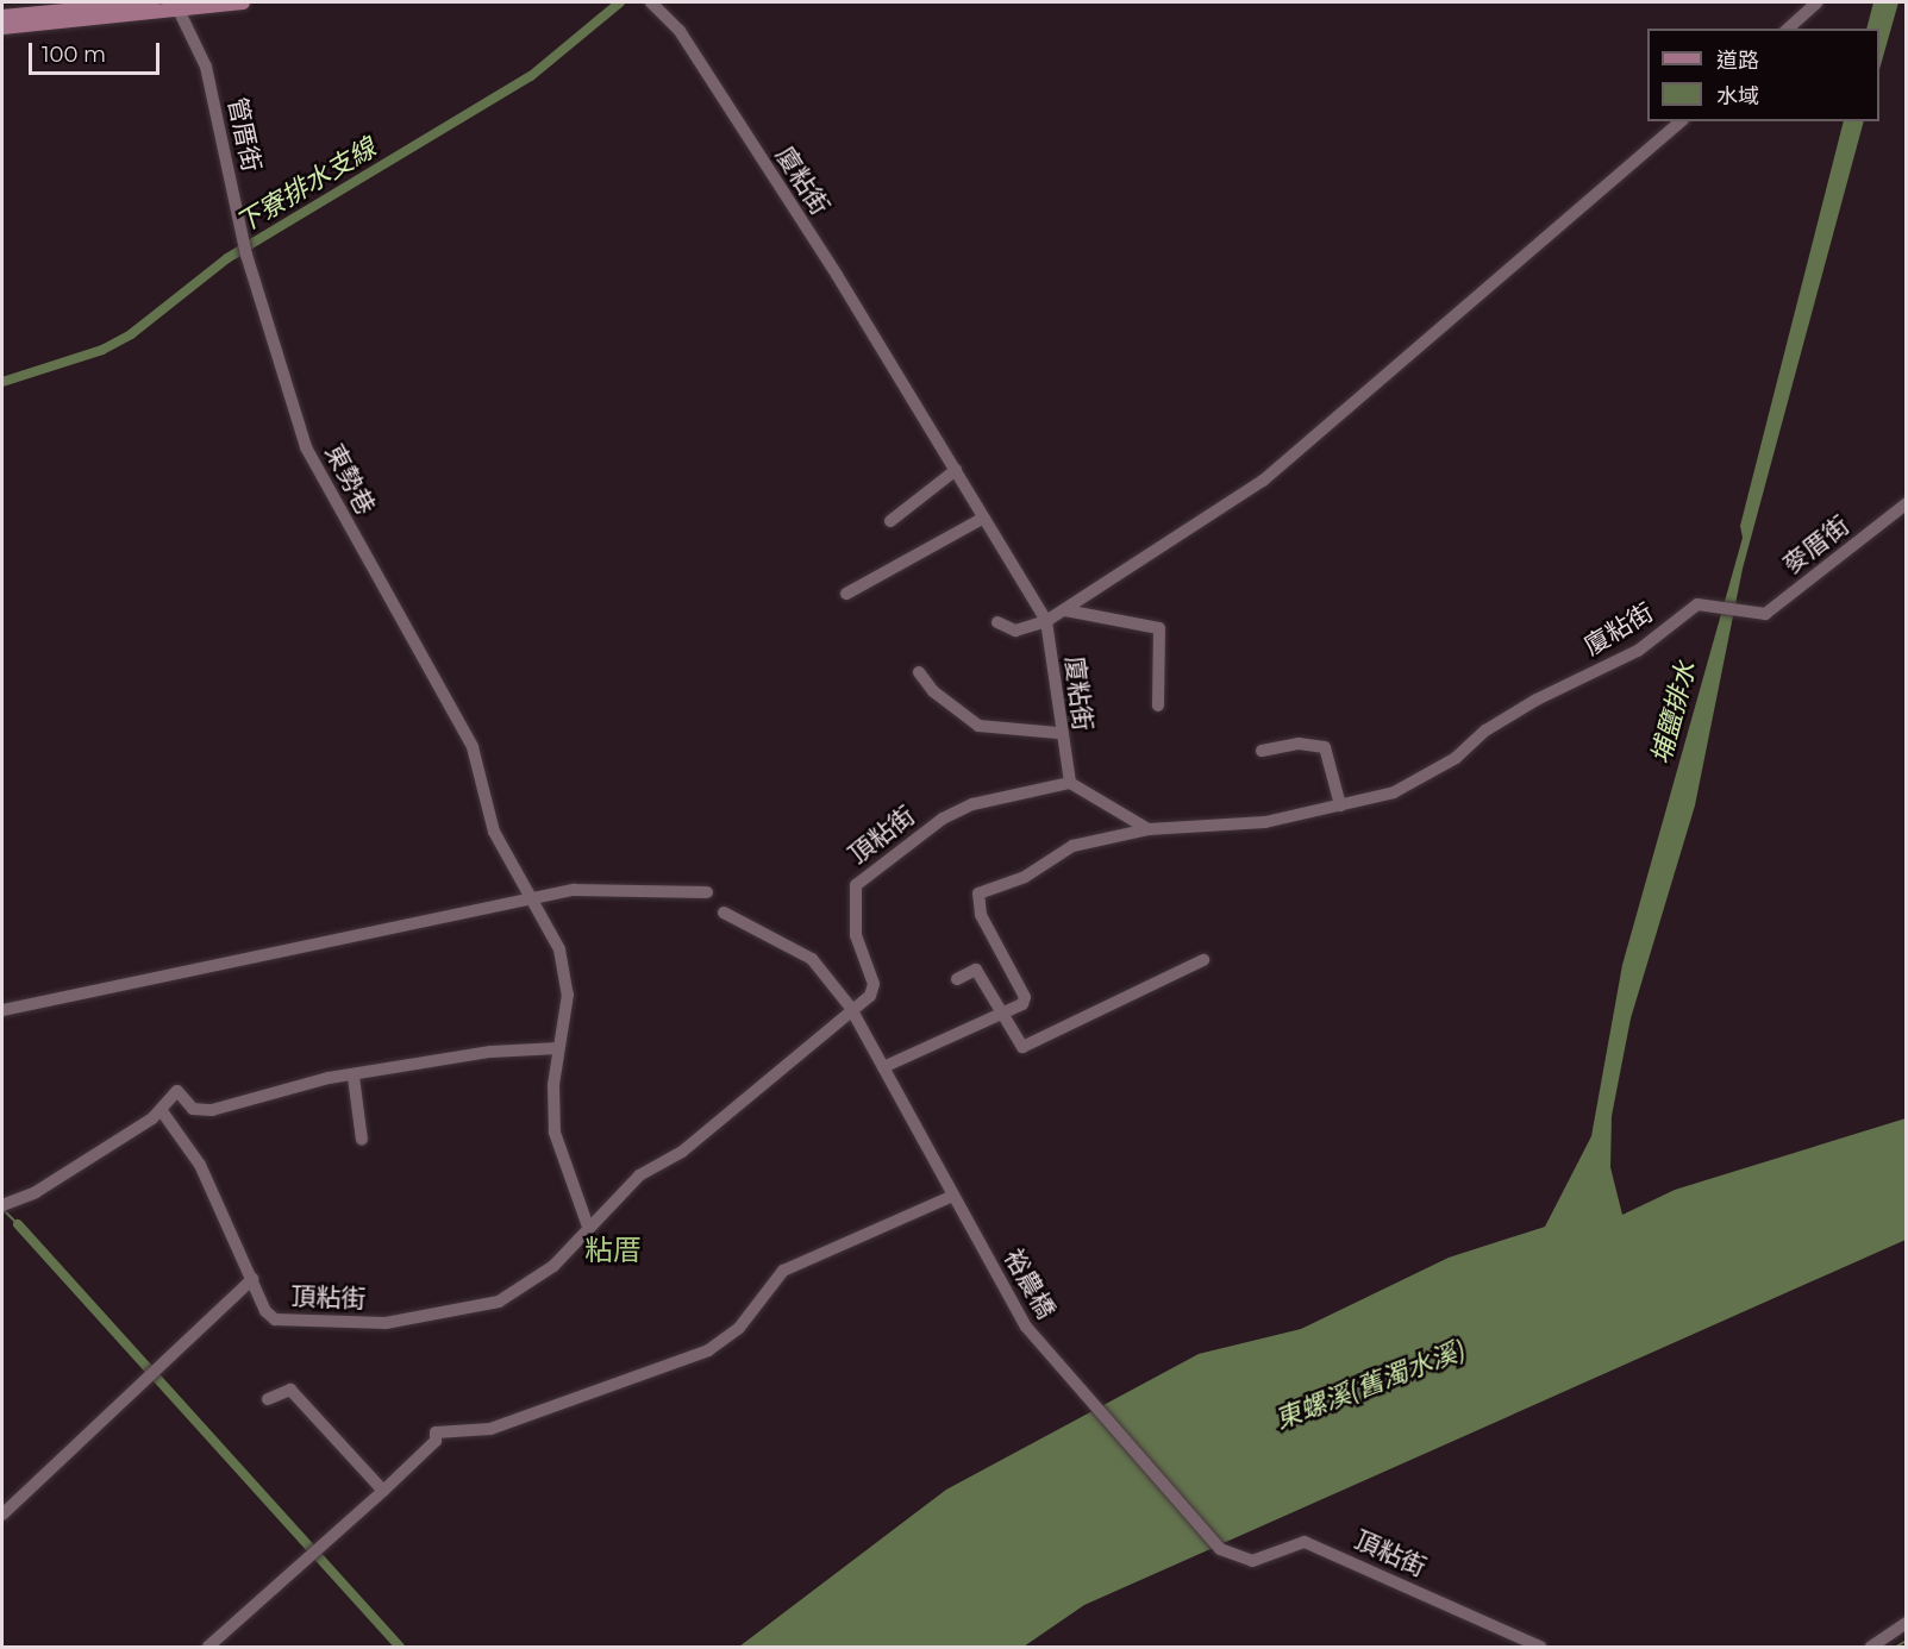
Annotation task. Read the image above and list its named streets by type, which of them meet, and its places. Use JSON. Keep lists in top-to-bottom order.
{
  "streets": {
    "street": [
      "管厝街",
      "廈粘街",
      "東勢巷",
      "麥厝街",
      "頂粘街",
      "裕農橋"
    ]
  },
  "crossings": [
    ["管厝街", "東勢巷"],
    ["廈粘街", "麥厝街"],
    ["廈粘街", "頂粘街"],
    ["頂粘街", "裕農橋"]
  ],
  "districts": ["粘厝"],
  "water": ["下寮排水支線", "埔鹽排水", "東螺溪(舊濁水溪)"],
  "legend": ["道路", "水域"],
  "scale_bar": "100 m"
}
